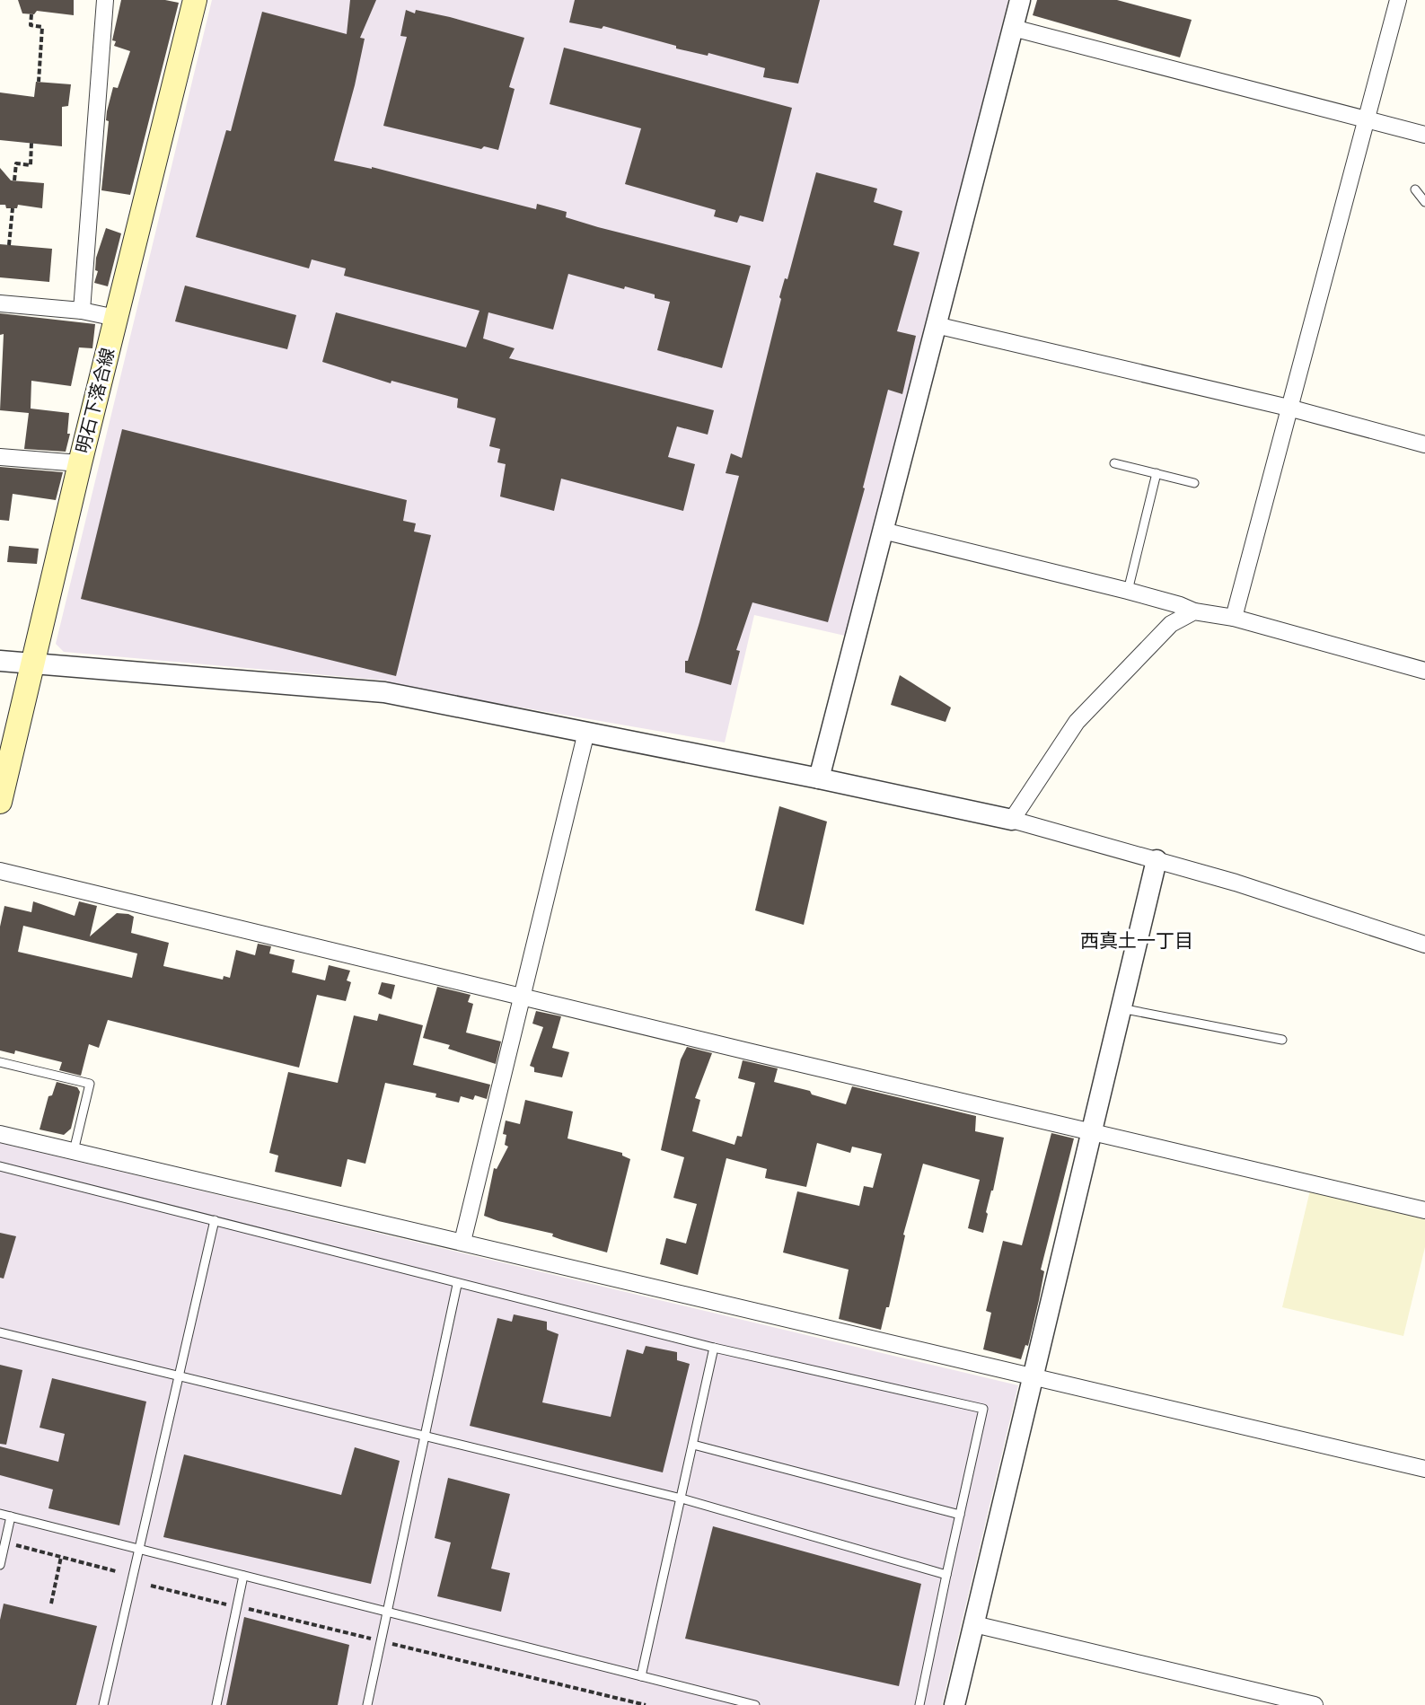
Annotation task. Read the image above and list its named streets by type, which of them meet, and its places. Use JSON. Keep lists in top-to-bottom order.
{
  "streets": {
    "main road": ["明石下落合線"]
  },
  "districts": ["西真土一丁目"]
}
